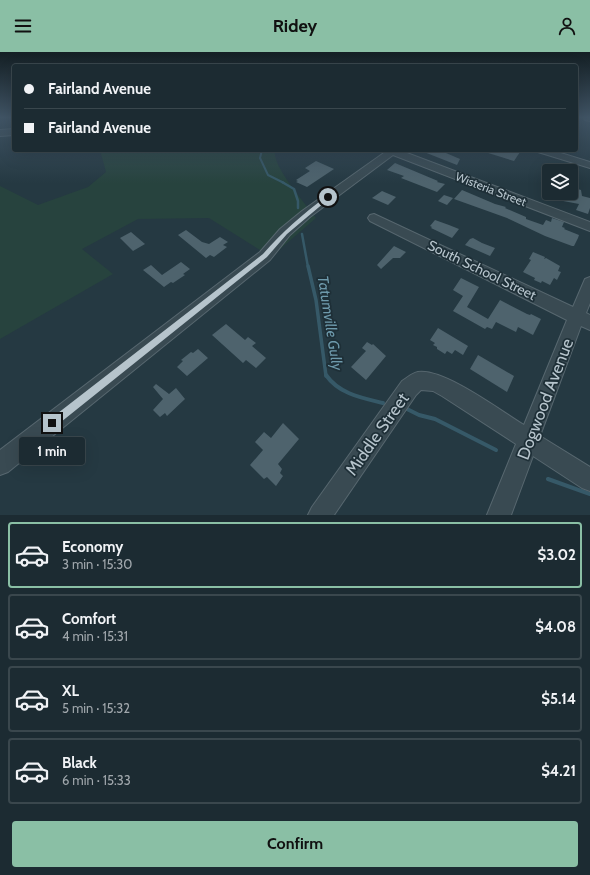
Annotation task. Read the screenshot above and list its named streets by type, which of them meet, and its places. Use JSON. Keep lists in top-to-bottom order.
{
  "streets": {
    "street": [
      "Wisteria Street",
      "South School Street",
      "Dogwood Avenue",
      "Middle Street"
    ]
  },
  "crossings": [
    ["South School Street", "Dogwood Avenue"],
    ["Dogwood Avenue", "Middle Street"]
  ],
  "water": ["Tatumville Gully"],
  "page": {
    "header": "Ridey",
    "banner": ["Fairland Avenue", "Fairland Avenue"],
    "bubble": "1 min",
    "list": [
      {
        "name": "Economy",
        "note": "3 min · 15:30",
        "value": "$3.02"
      },
      {
        "name": "Comfort",
        "note": "4 min · 15:31",
        "value": "$4.08"
      },
      {
        "name": "XL",
        "note": "5 min · 15:32",
        "value": "$5.14"
      },
      {
        "name": "Black",
        "note": "6 min · 15:33",
        "value": "$4.21"
      }
    ],
    "buttons": "Confirm"
  }
}
